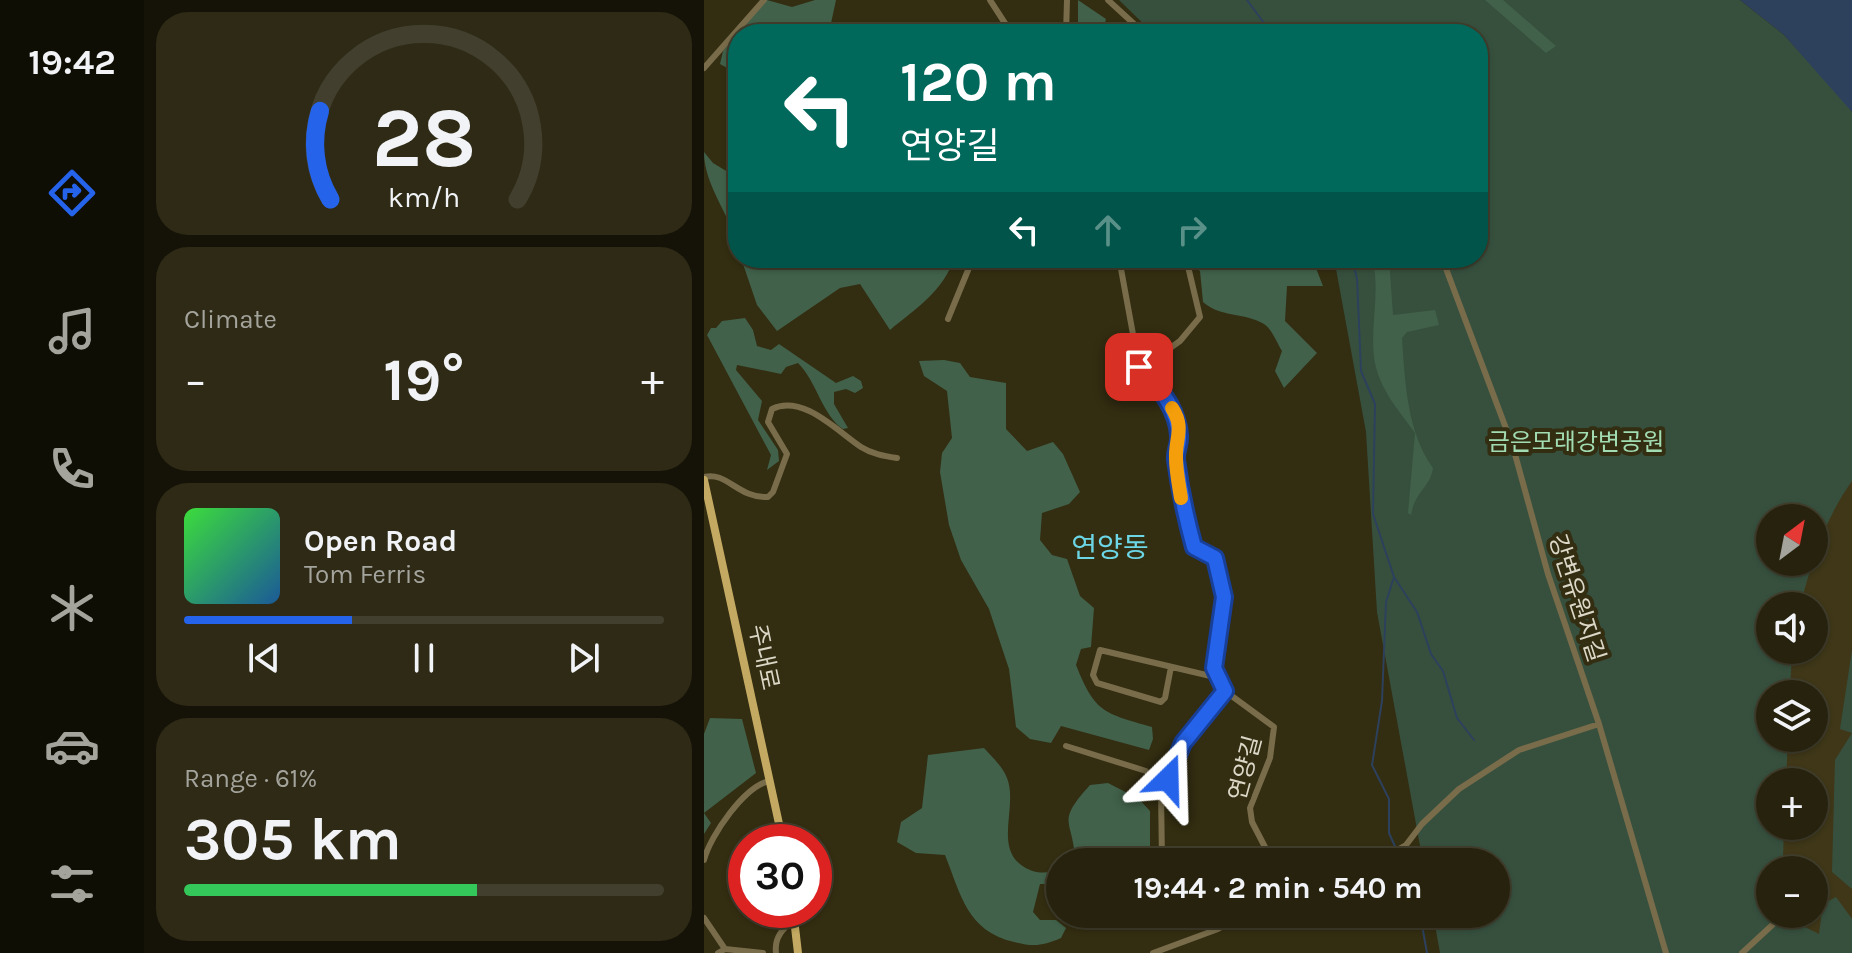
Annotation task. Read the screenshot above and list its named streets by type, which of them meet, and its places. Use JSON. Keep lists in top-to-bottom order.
{
  "streets": {
    "main road": ["주내로"],
    "street": ["강변유원지길", "연양길"]
  },
  "districts": ["연양동"],
  "parks": ["금은모래강변공원"],
  "north": "top right",
  "page": {
    "tabs": "19:42",
    "turn": ["120 m", "연양길"],
    "tile": [
      "Climate",
      ["Range · 61%", "305 km"]
    ],
    "heat": ["−", "19°", "+"],
    "map_buttons": ["+", "−"],
    "song": ["Open Road", "Tom Ferris"],
    "limit": "30",
    "trip": "19:44 · 2 min · 540 m",
    "gauge": ["28", "km/h"]
  }
}
